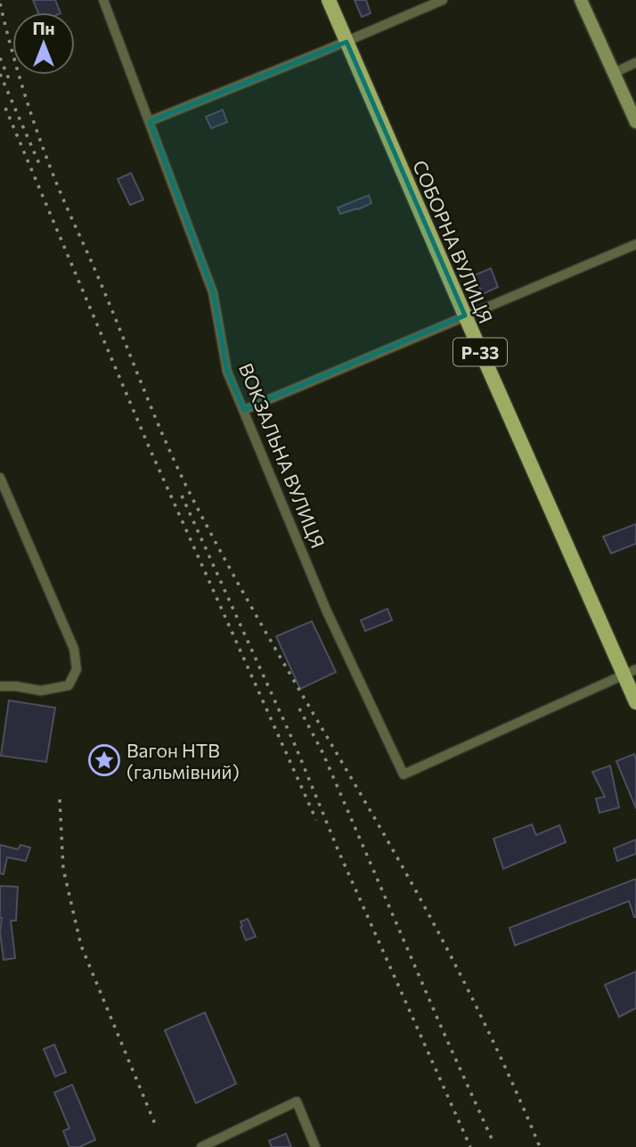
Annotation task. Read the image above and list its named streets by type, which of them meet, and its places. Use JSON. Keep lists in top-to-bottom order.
{
  "streets": {
    "main road": ["СОБОРНА ВУЛИЦЯ", "Р-33"],
    "street": ["ВОКЗАЛЬНА ВУЛИЦЯ"]
  },
  "crossings": [
    ["СОБОРНА ВУЛИЦЯ", "ВОКЗАЛЬНА ВУЛИЦЯ"]
  ],
  "places": {
    "place": ["Вагон НТВ (гальмівний)"]
  },
  "north": "top"
}
